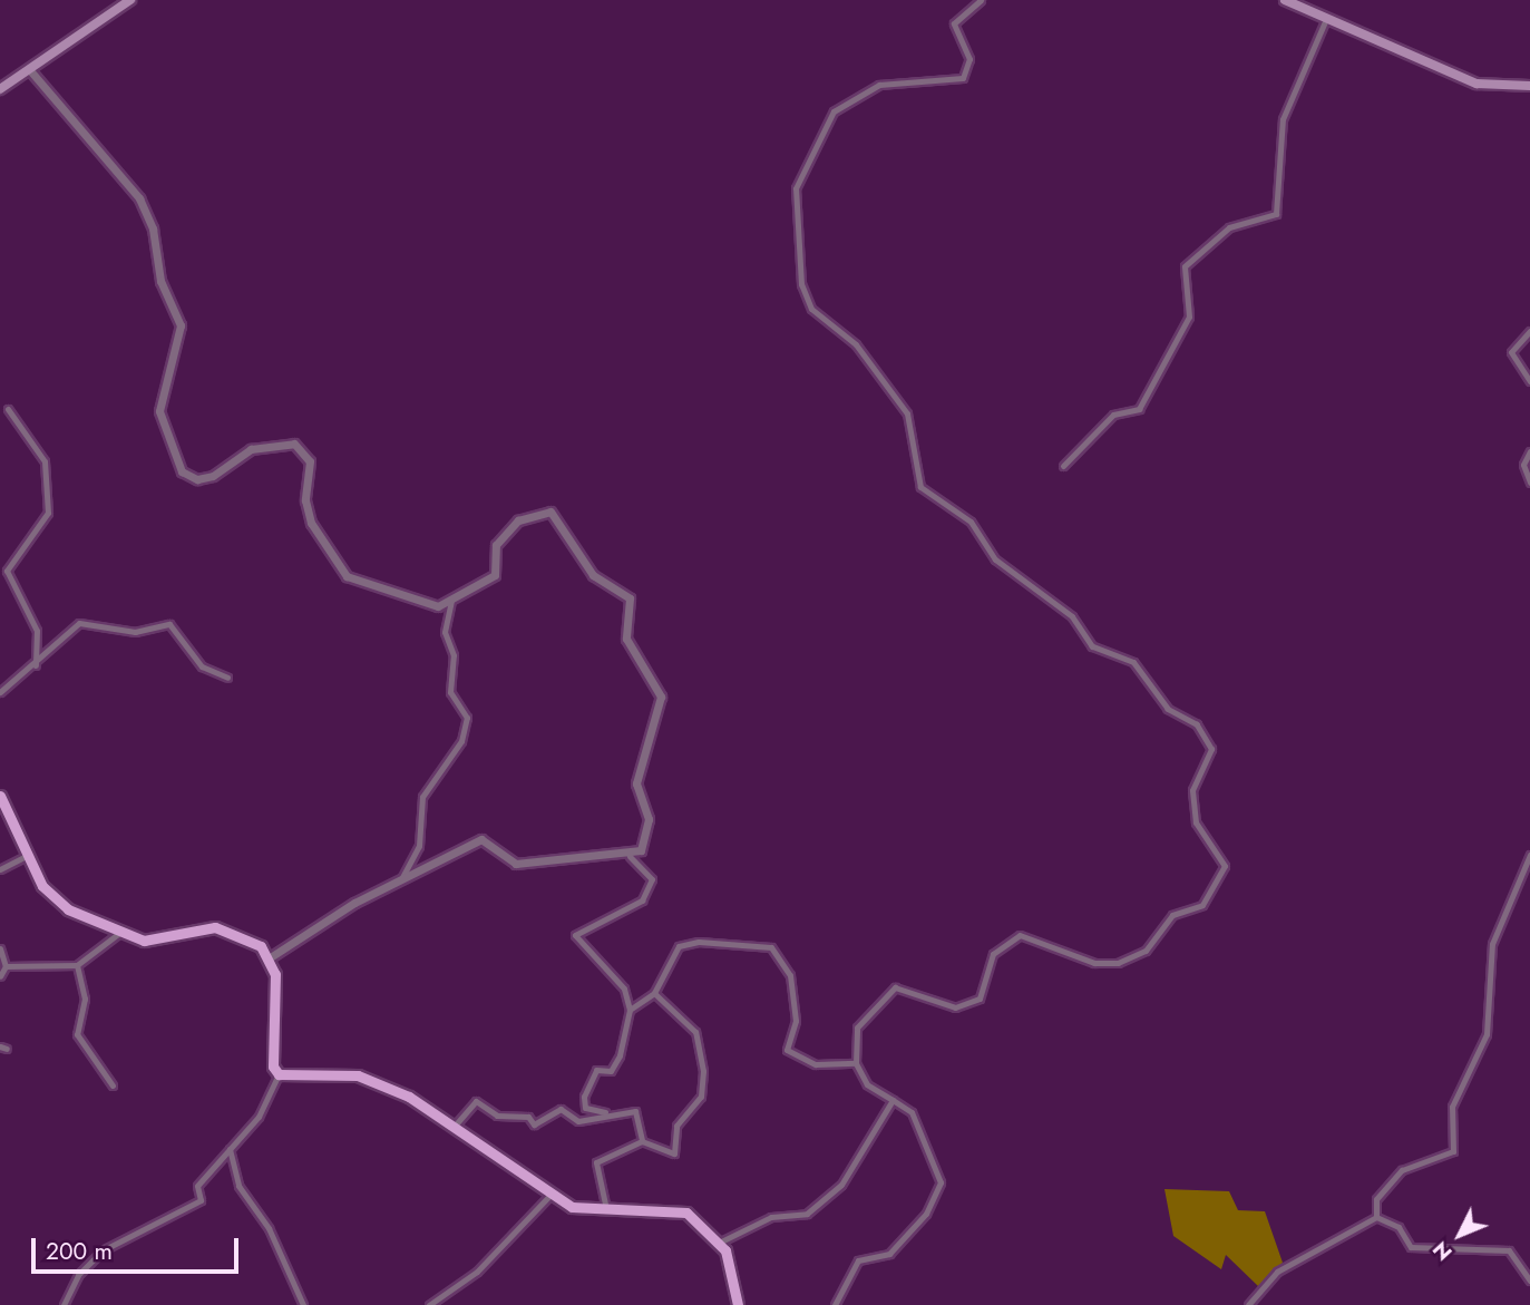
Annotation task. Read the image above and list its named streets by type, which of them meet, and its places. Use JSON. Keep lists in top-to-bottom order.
{
  "scale_bar": "200 m",
  "north": "bottom left"
}
